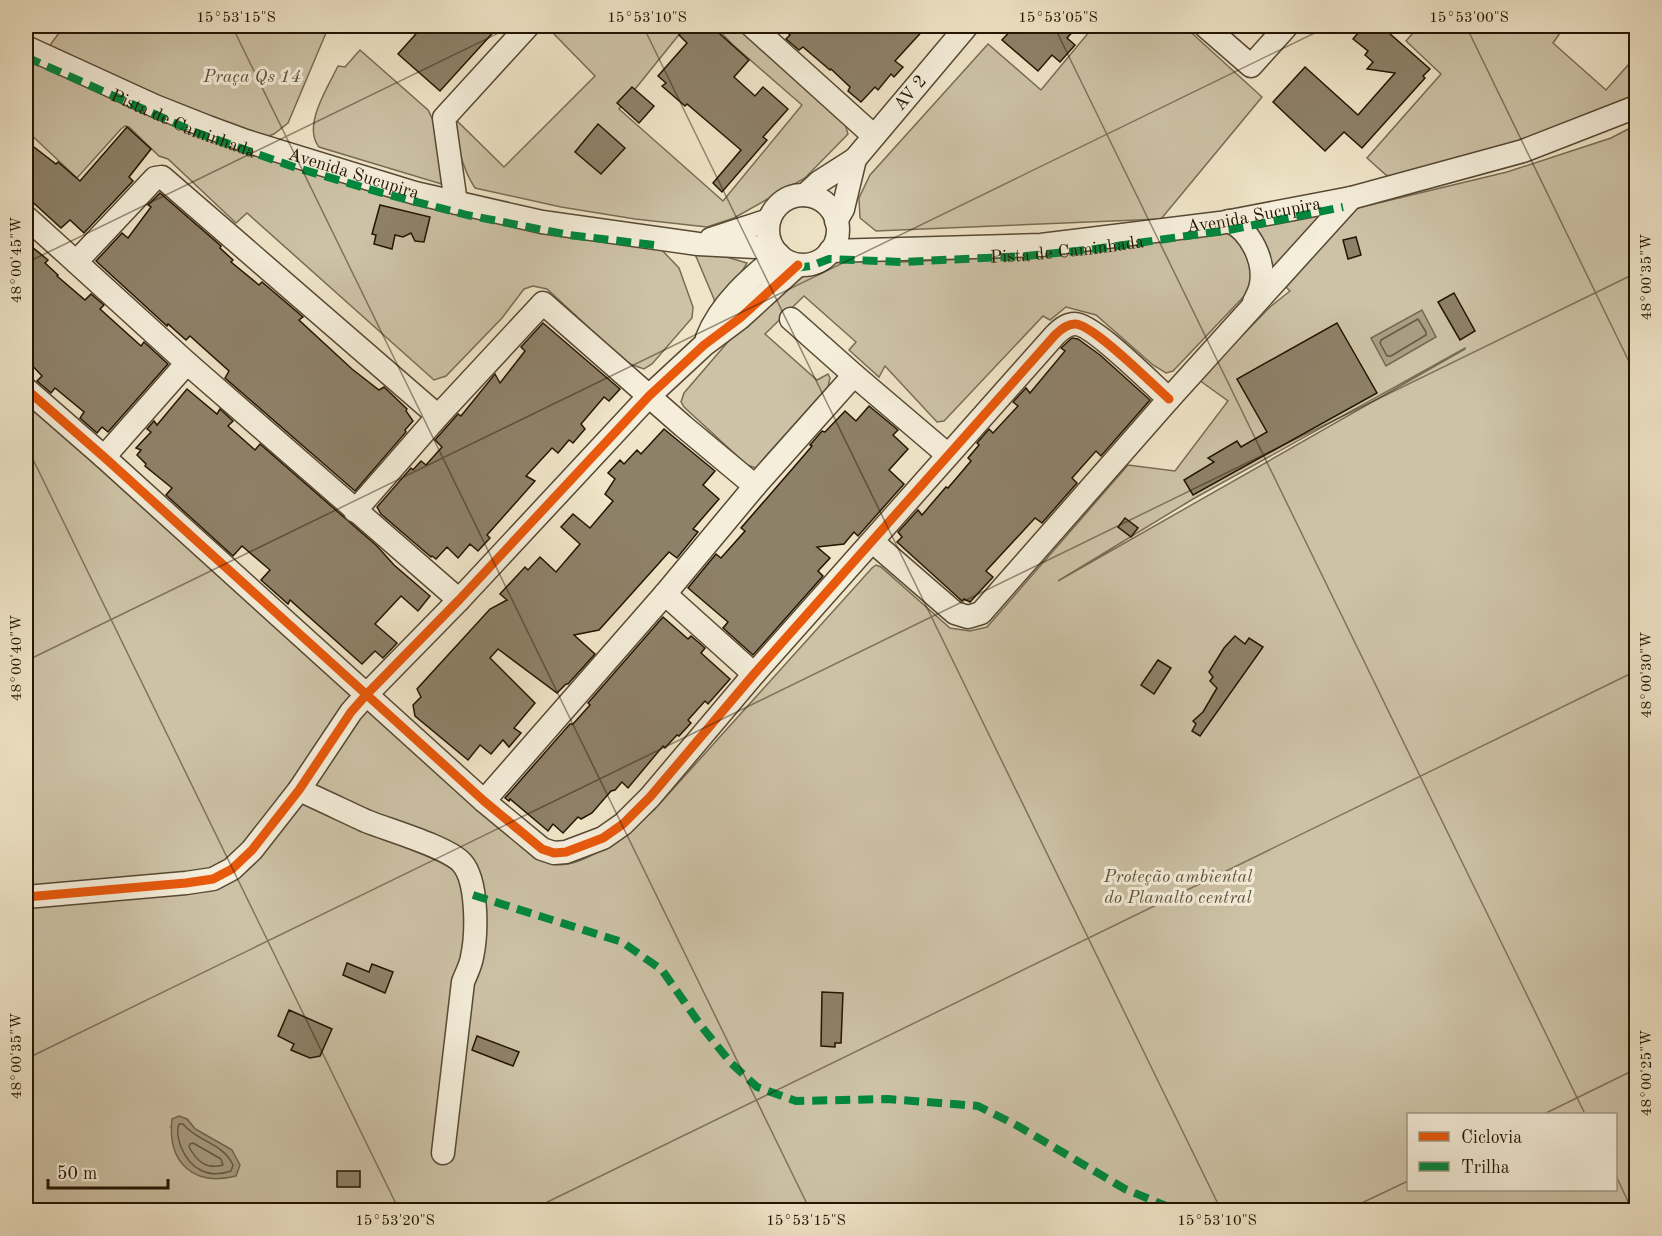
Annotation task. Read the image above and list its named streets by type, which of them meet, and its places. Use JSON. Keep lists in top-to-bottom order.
{
  "streets": {
    "street": ["AV 2", "Pista de Caminhada", "Avenida Sucupira"]
  },
  "crossings": [
    ["AV 2", "Pista de Caminhada"],
    ["AV 2", "Avenida Sucupira"],
    ["Pista de Caminhada", "Avenida Sucupira"]
  ],
  "parks": ["Praça Qs 14", "Proteção ambiental do Planalto central"],
  "legend": ["Ciclovia", "Trilha"],
  "scale_bar": "50 m",
  "coordinates": [
    "15°53'15\"S",
    "15°53'10\"S",
    "15°53'05\"S",
    "15°53'00\"S",
    "48°00'45\"W",
    "48°00'35\"W",
    "48°00'40\"W",
    "48°00'30\"W",
    "48°00'25\"W",
    "15°53'20\"S"
  ]
}
